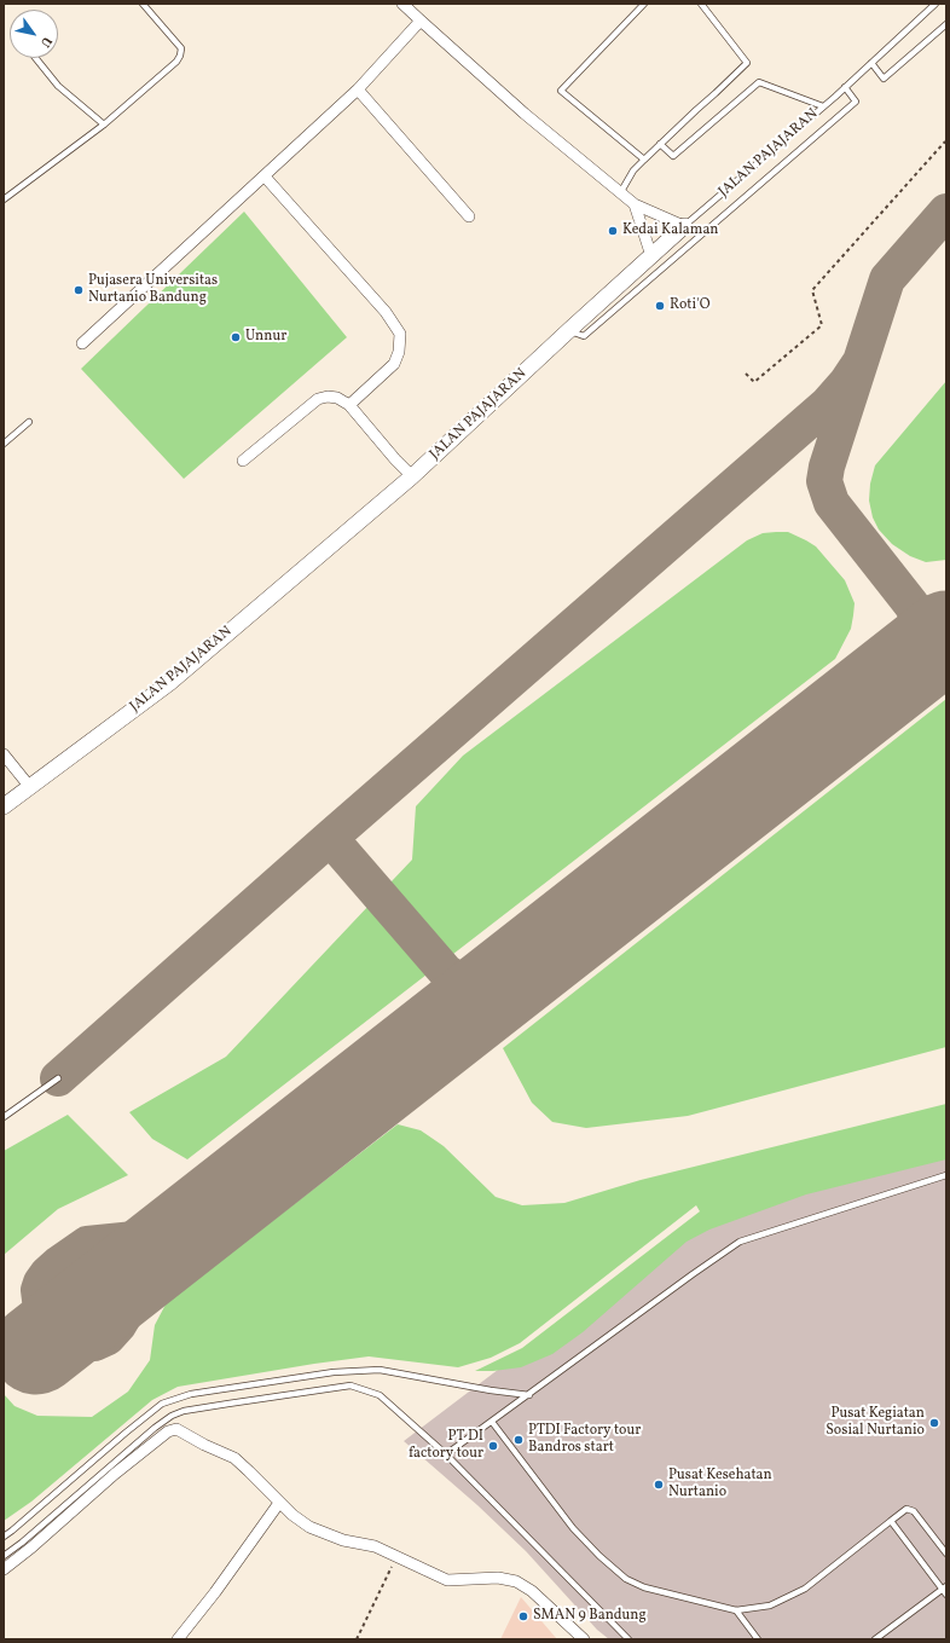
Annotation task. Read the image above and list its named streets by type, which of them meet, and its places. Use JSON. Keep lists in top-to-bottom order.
{
  "streets": {
    "main road": ["JALAN PAJAJARAN"]
  },
  "places": [
    "Kedai Kalaman",
    "Pujasera Universitas Nurtanio Bandung",
    "Roti'O",
    "Unnur",
    "Pusat Kegiatan Sosial Nurtanio",
    "PTDI Factory tour Bandros start",
    "PT DI factory tour",
    "Pusat Kesehatan Nurtanio",
    "SMAN 9 Bandung"
  ],
  "north": "bottom right"
}
